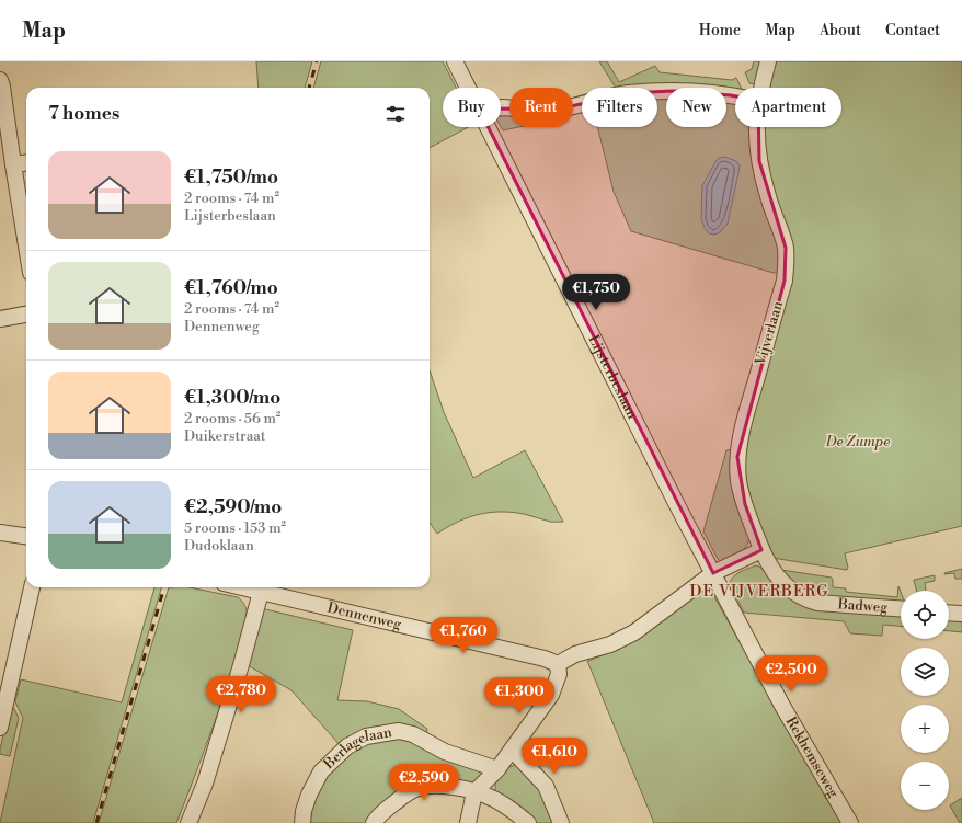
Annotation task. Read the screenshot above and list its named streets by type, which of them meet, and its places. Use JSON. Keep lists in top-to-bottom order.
{
  "streets": {
    "street": [
      "Vijverlaan",
      "Lijsterbeslaan",
      "Badweg",
      "Dennenweg",
      "Berlagelaan",
      "Rekhemseweg"
    ]
  },
  "crossings": [
    ["Vijverlaan", "Badweg"],
    ["Lijsterbeslaan", "Rekhemseweg"]
  ],
  "districts": ["DE VIJVERBERG"],
  "parks": ["De Zumpe"],
  "page": {
    "header": "Map",
    "nav": [
      "Home",
      "Map",
      "About",
      "Contact"
    ],
    "chip": [
      "Buy",
      "Rent",
      "Filters",
      "New",
      "Apartment"
    ],
    "heading": "7 homes",
    "list": [
      {
        "name": "€1,750/mo",
        "note": "2 rooms · 74 m² · Lijsterbeslaan"
      },
      {
        "name": "€1,760/mo",
        "note": "2 rooms · 74 m² · Dennenweg"
      },
      {
        "name": "€1,300/mo",
        "note": "2 rooms · 56 m² · Duikerstraat"
      },
      {
        "name": "€2,590/mo",
        "note": "5 rooms · 153 m² · Dudoklaan"
      }
    ],
    "price": [
      "€1,750",
      "€1,760",
      "€2,500",
      "€2,780",
      "€1,300",
      "€1,610",
      "€2,590"
    ],
    "map_buttons": ["+", "−"]
  }
}
